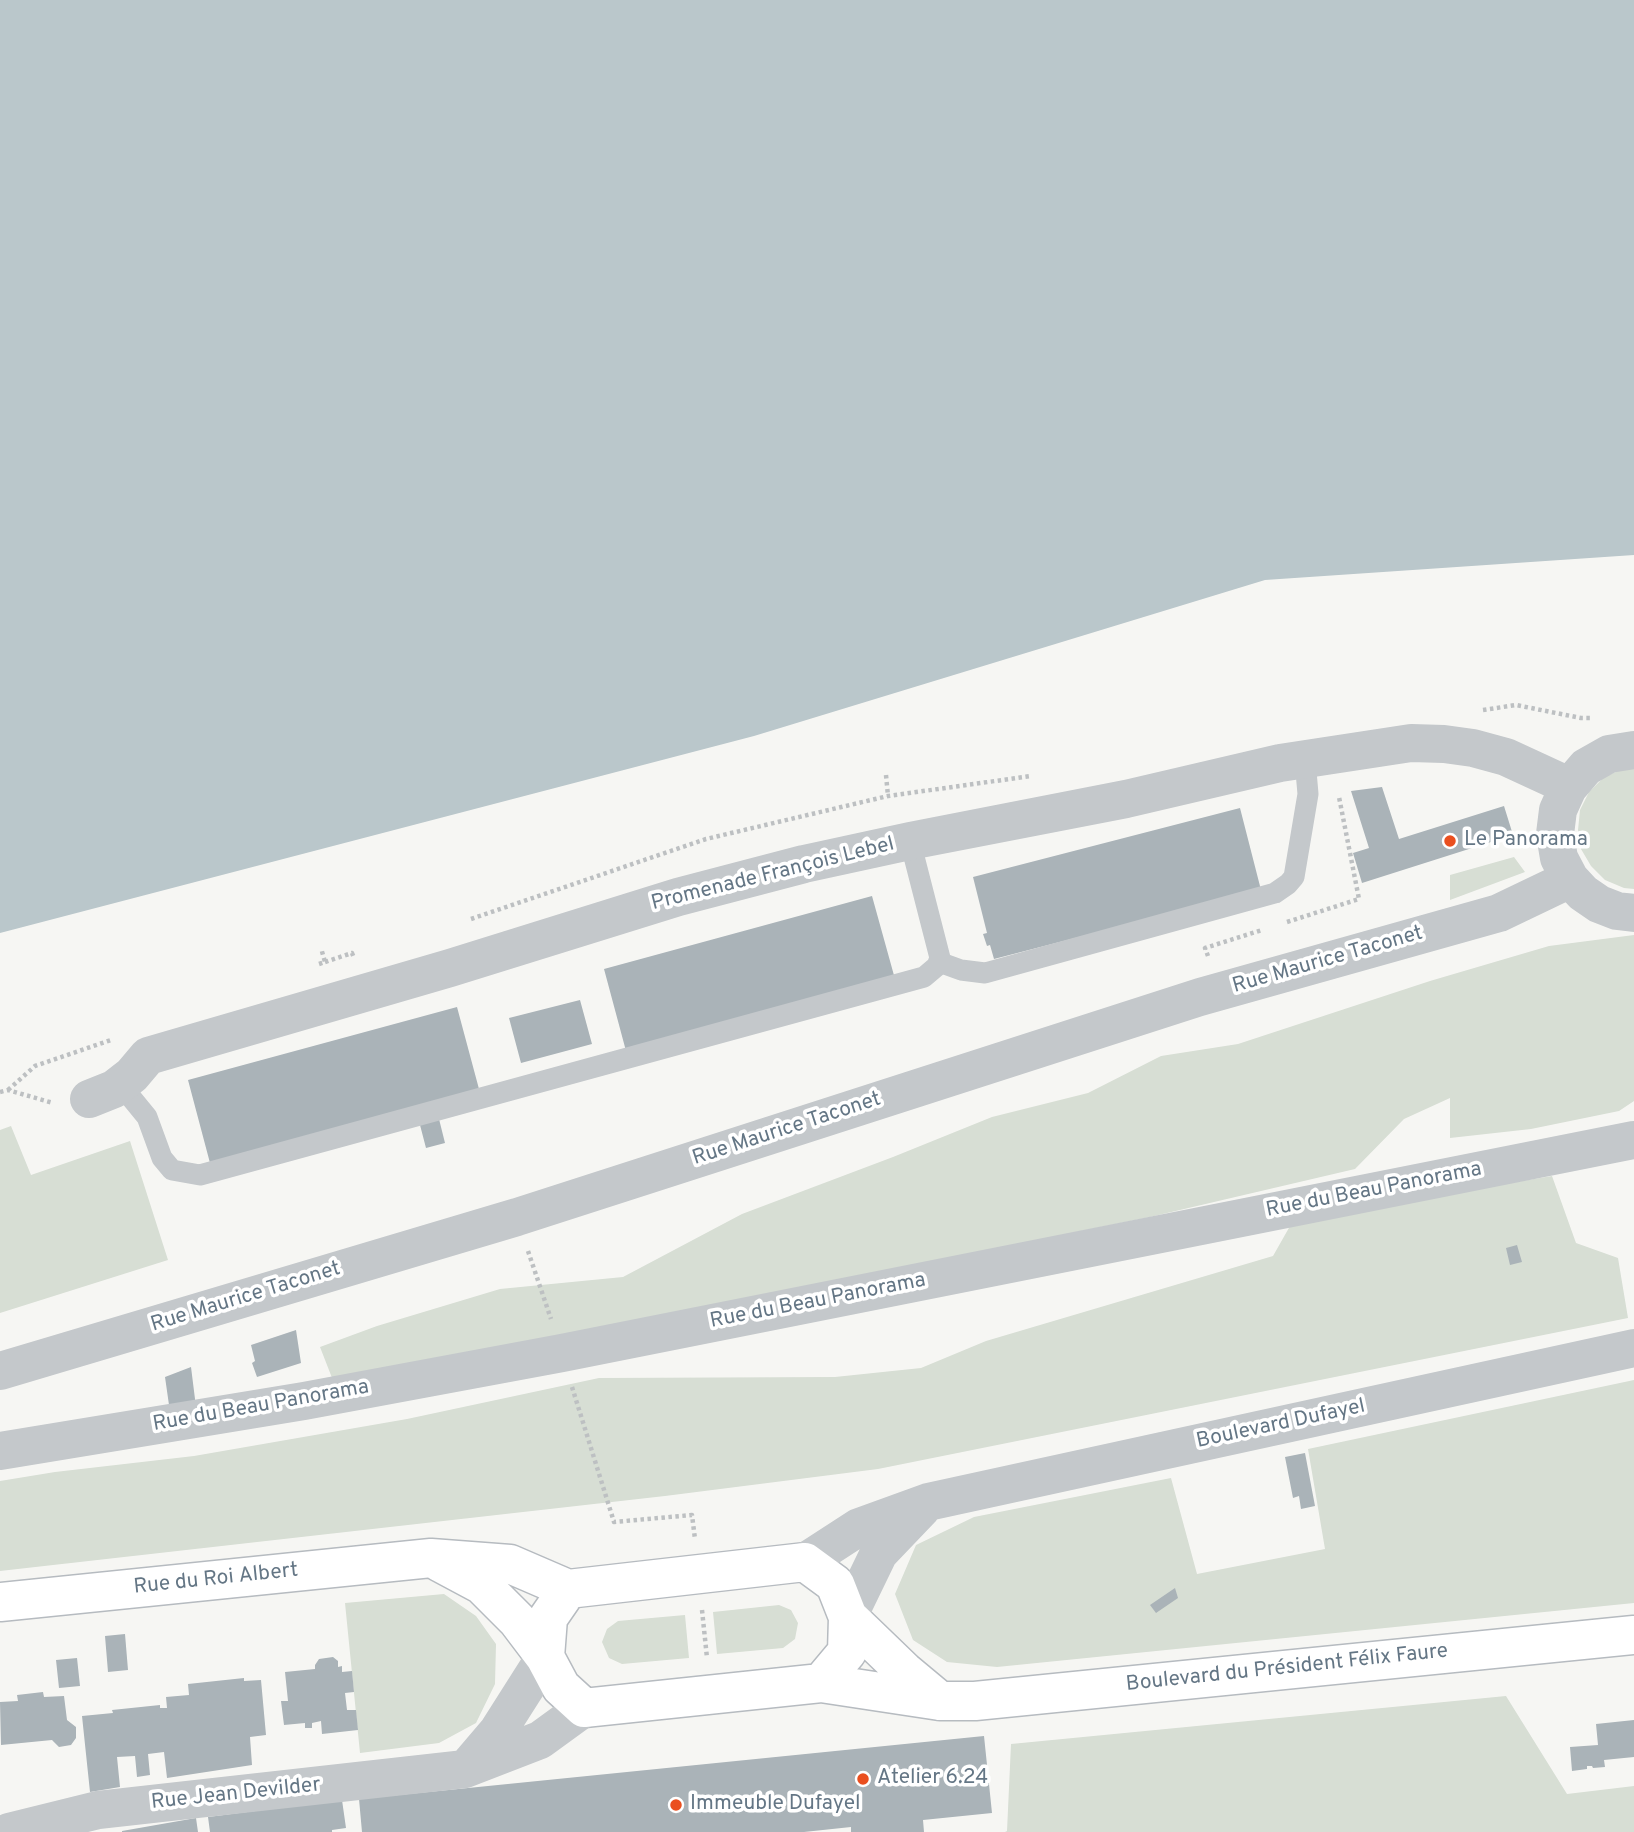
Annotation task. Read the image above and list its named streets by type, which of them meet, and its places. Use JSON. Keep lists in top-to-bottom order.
{
  "streets": {
    "street": [
      "Promenade François Lebel",
      "Rue Maurice Taconet",
      "Rue du Beau Panorama",
      "Boulevard Dufayel",
      "Rue du Roi Albert",
      "Boulevard du Président Félix Faure",
      "Rue Jean Devilder"
    ]
  },
  "crossings": [
    ["Boulevard du Président Félix Faure", "Rue Jean Devilder"]
  ],
  "places": ["Le Panorama", "Atelier 6.24", "Immeuble Dufayel"]
}
